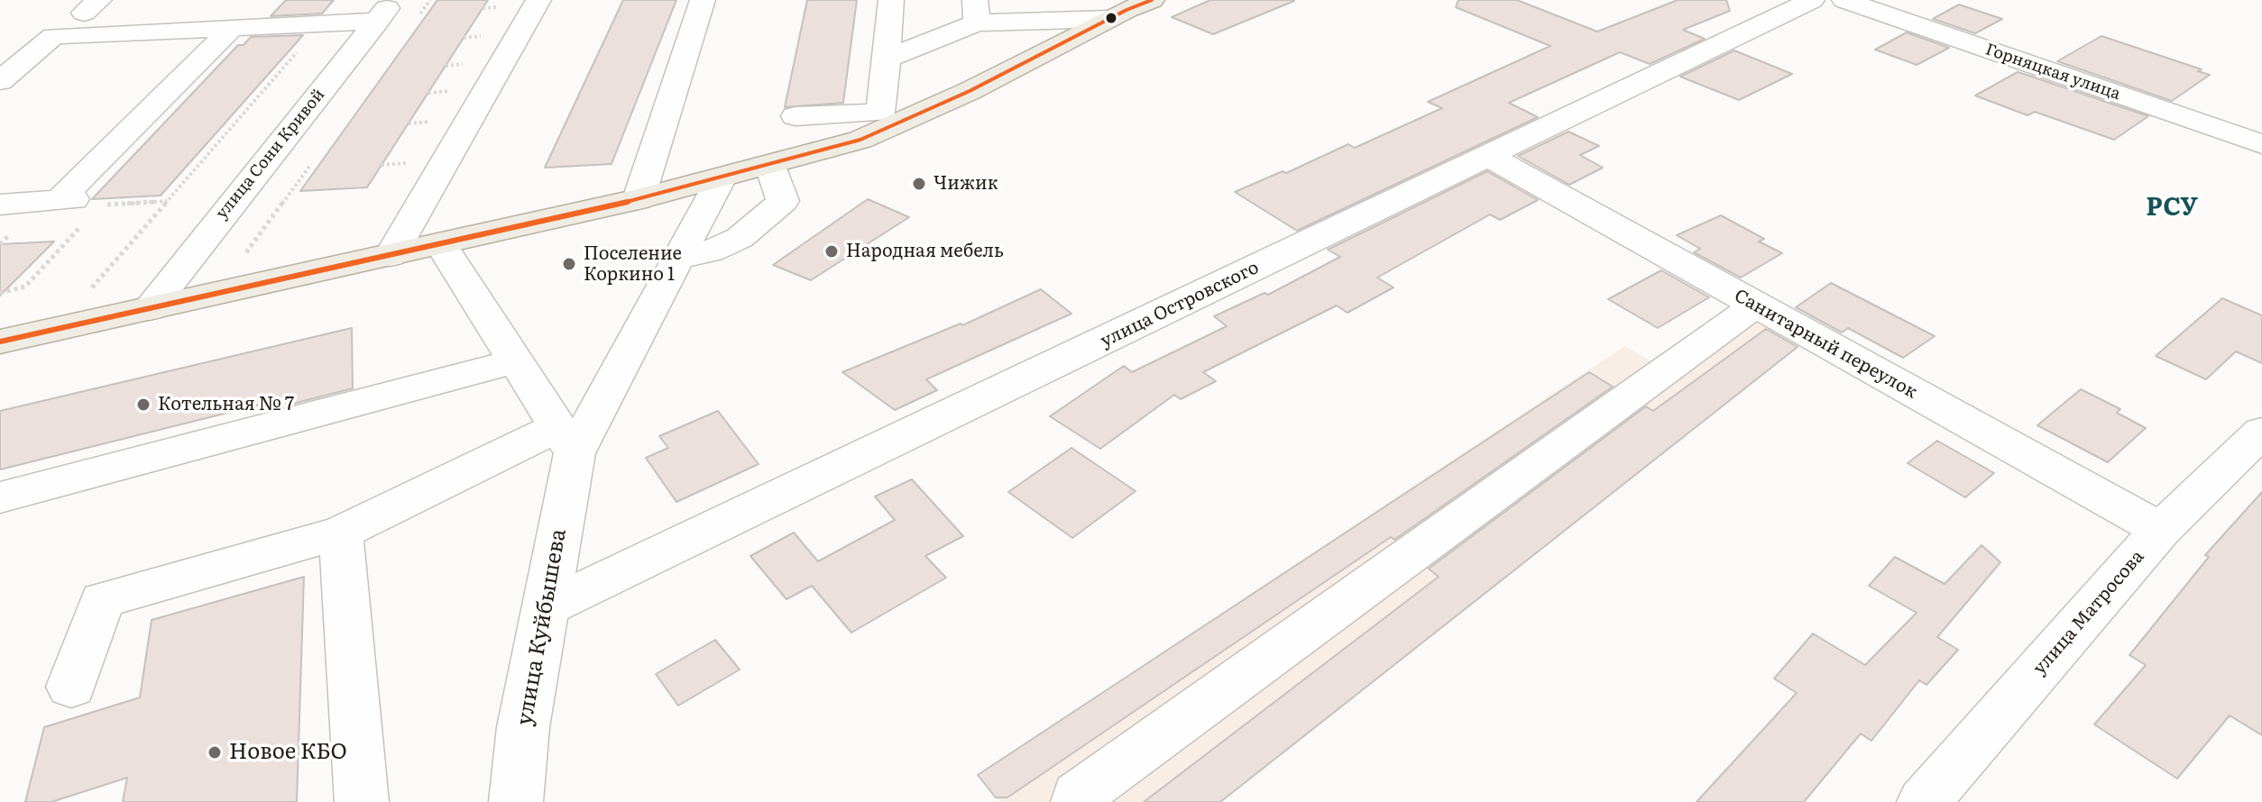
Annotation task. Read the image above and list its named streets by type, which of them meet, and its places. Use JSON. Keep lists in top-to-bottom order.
{
  "streets": {
    "street": [
      "Горняцкая улица",
      "улица Сони Кривой",
      "улица Островского",
      "Санитарный переулок",
      "улица Матросова",
      "улица Куйбышева"
    ]
  },
  "crossings": [
    ["улица Островского", "Санитарный переулок"],
    ["улица Островского", "улица Куйбышева"],
    ["Санитарный переулок", "улица Матросова"]
  ],
  "districts": ["РСУ"],
  "places": [
    "Чижик",
    "Народная мебель",
    "Поселение Коркино 1",
    "Котельная № 7",
    "Новое КБО"
  ]
}
